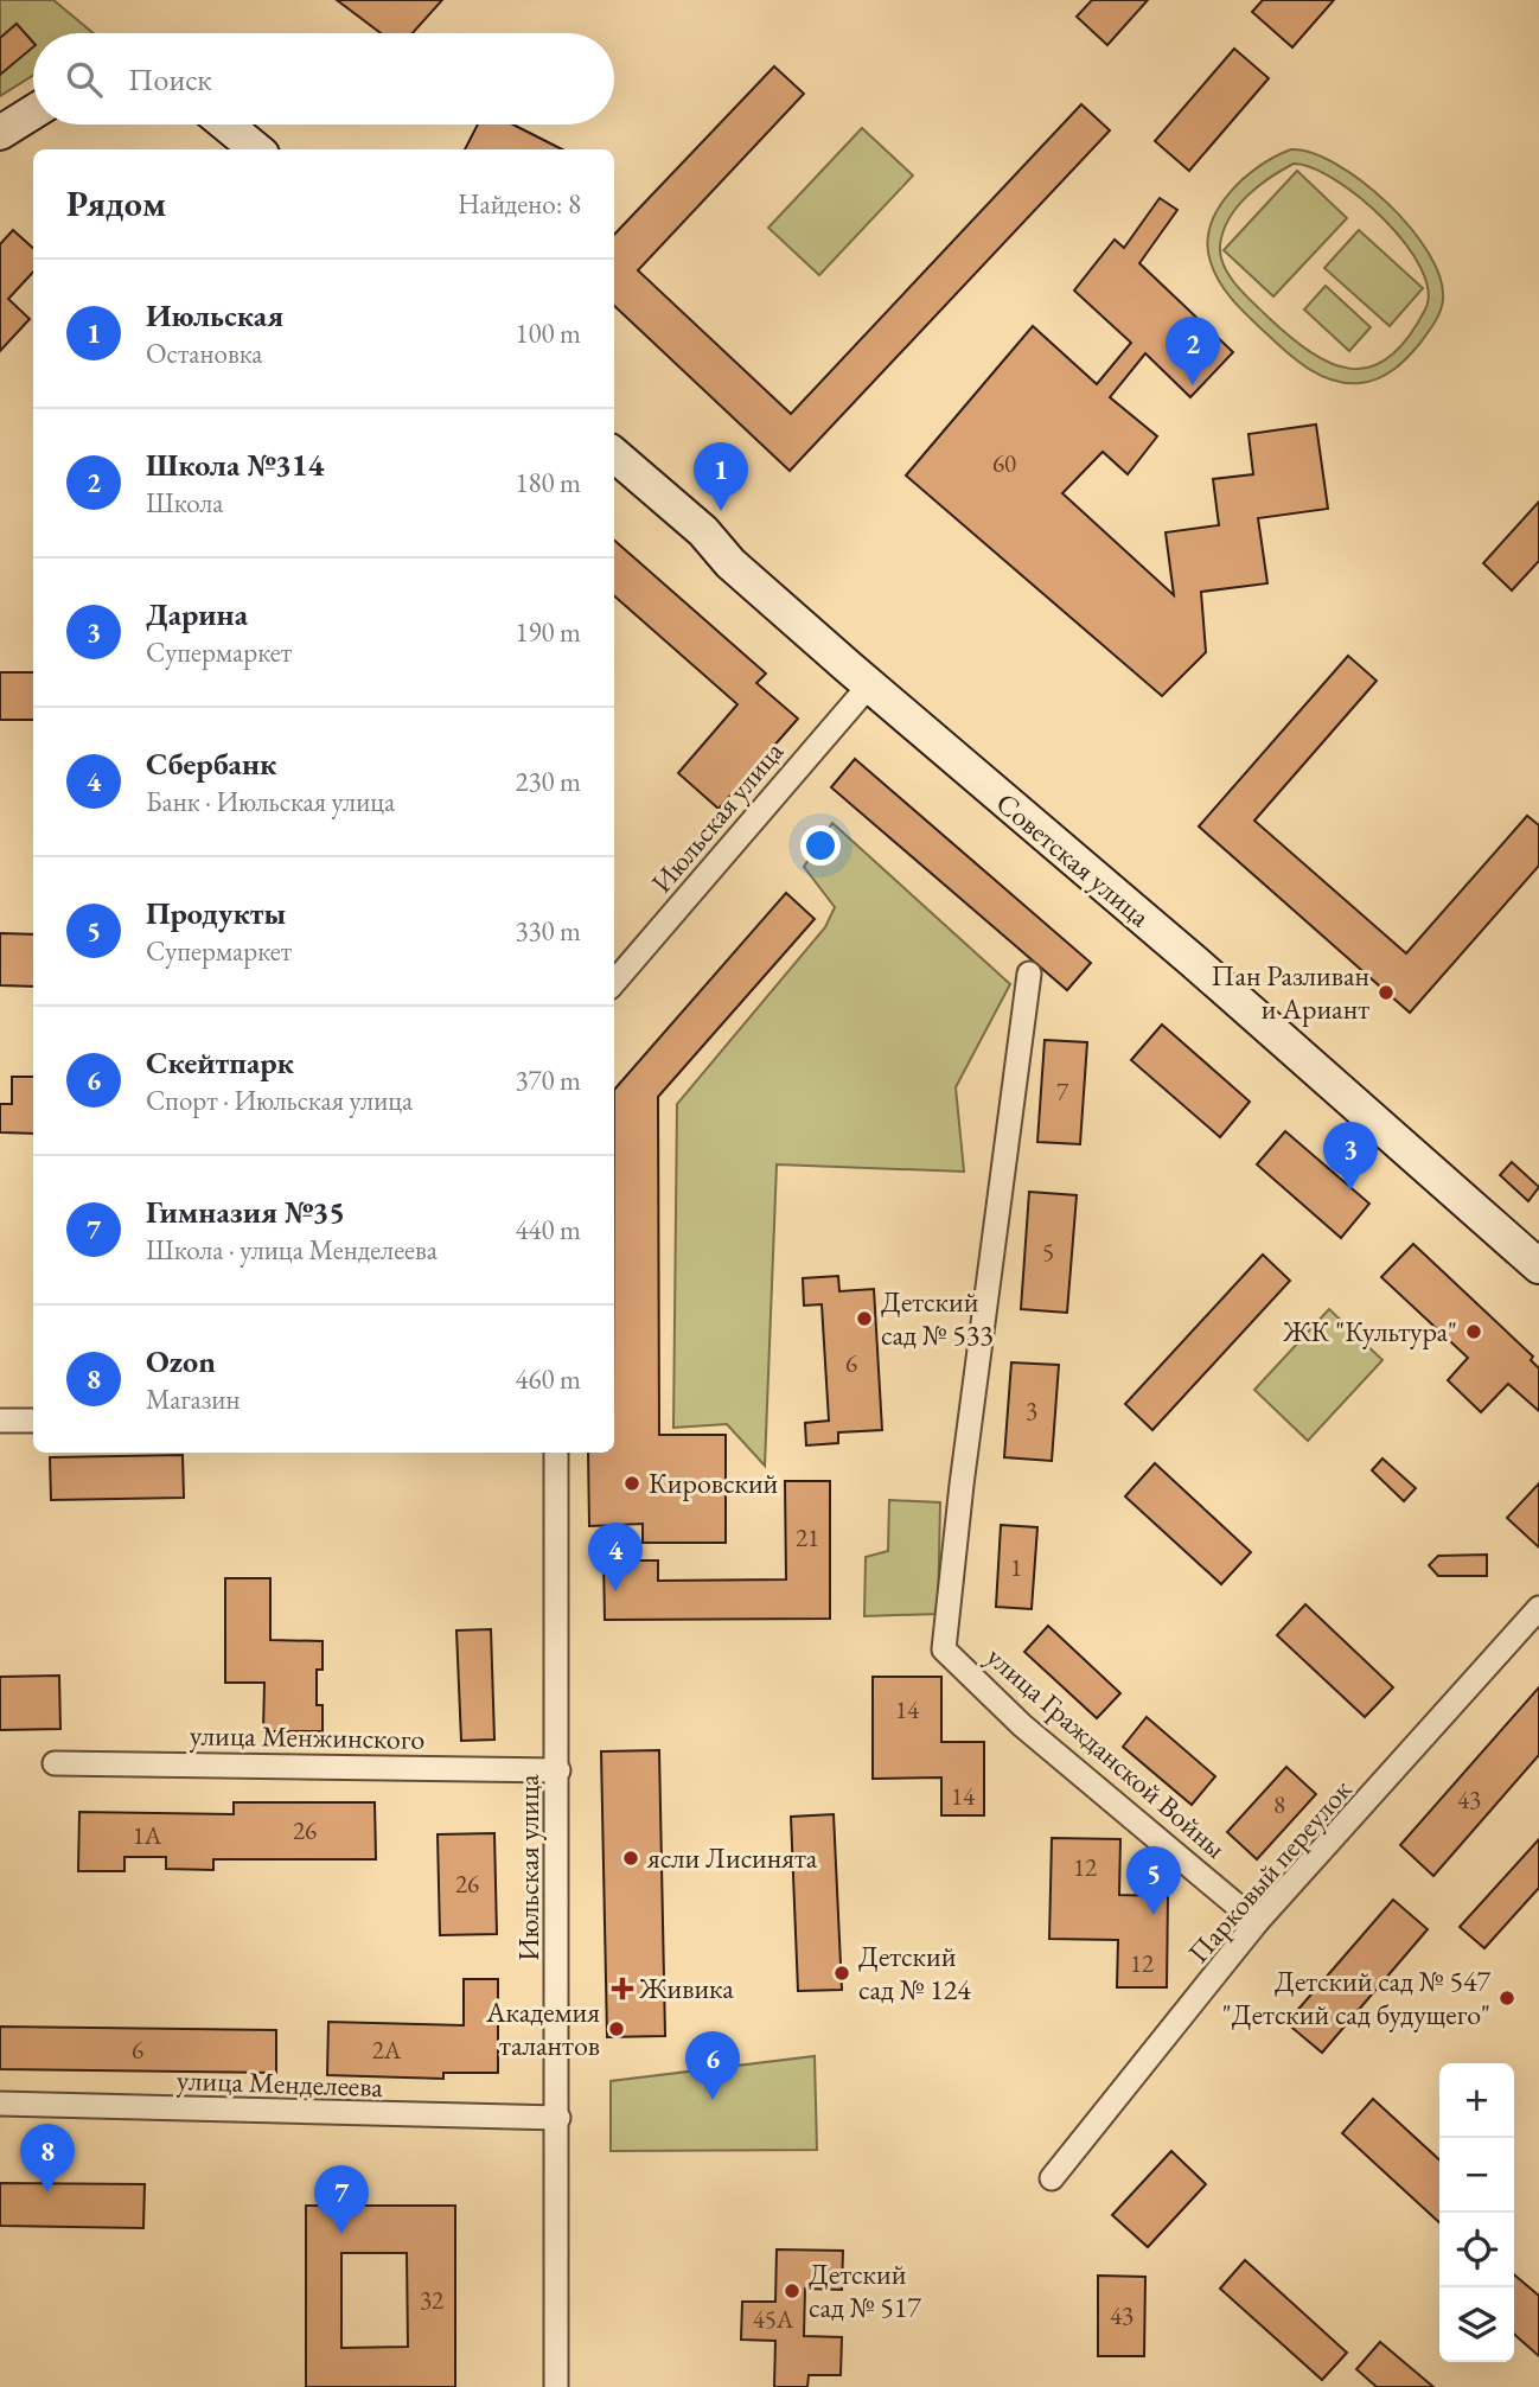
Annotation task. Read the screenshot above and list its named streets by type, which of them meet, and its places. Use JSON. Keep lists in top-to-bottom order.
{
  "streets": {
    "street": [
      "Июльская улица",
      "Советская улица",
      "улица Менжинского",
      "улица Гражданской Войны",
      "Парковый переулок",
      "улица Менделеева"
    ]
  },
  "crossings": [
    ["Июльская улица", "Советская улица"],
    ["Июльская улица", "улица Менжинского"],
    ["Июльская улица", "улица Менделеева"],
    ["улица Гражданской Войны", "Парковый переулок"]
  ],
  "places": {
    "other": [
      "Пан Разливан и Ариант",
      "Детский сад № 533",
      "ЖК \"Культура\"",
      "Кировский",
      "ясли Лисинята",
      "Детский сад № 124",
      "Детский сад № 547 \"Детский сад будущего\"",
      "Академия талантов",
      "Детский сад № 517"
    ],
    "health": ["Живика"]
  },
  "house_numbers": [
    "60",
    "7",
    "5",
    "6",
    "3",
    "21",
    "1",
    "14",
    "14",
    "43",
    "8",
    "26",
    "1А",
    "12",
    "26",
    "12",
    "6",
    "2А",
    "32",
    "43",
    "45А"
  ],
  "page": {
    "search": "Поиск",
    "heading": ["Рядом", "Найдено: 8"],
    "list": [
      {
        "mark": "1",
        "name": "Июльская",
        "note": "Остановка",
        "value": "100 m"
      },
      {
        "mark": "2",
        "name": "Школа №314",
        "note": "Школа",
        "value": "180 m"
      },
      {
        "mark": "3",
        "name": "Дарина",
        "note": "Супермаркет",
        "value": "190 m"
      },
      {
        "mark": "4",
        "name": "Сбербанк",
        "note": "Банк · Июльская улица",
        "value": "230 m"
      },
      {
        "mark": "5",
        "name": "Продукты",
        "note": "Супермаркет",
        "value": "330 m"
      },
      {
        "mark": "6",
        "name": "Скейтпарк",
        "note": "Спорт · Июльская улица",
        "value": "370 m"
      },
      {
        "mark": "7",
        "name": "Гимназия №35",
        "note": "Школа · улица Менделеева",
        "value": "440 m"
      },
      {
        "mark": "8",
        "name": "Ozon",
        "note": "Магазин",
        "value": "460 m"
      }
    ],
    "pins": [
      "2",
      "1",
      "3",
      "4",
      "5",
      "6",
      "8",
      "7"
    ],
    "map_buttons": ["+", "−"]
  }
}
